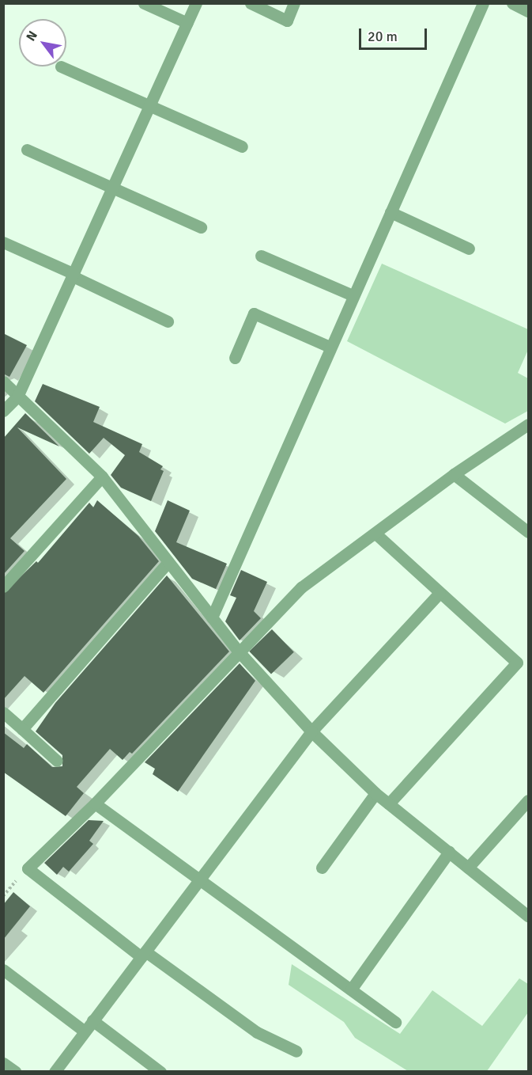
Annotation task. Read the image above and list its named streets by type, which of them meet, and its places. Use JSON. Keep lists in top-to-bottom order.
{
  "scale_bar": "20 m",
  "north": "top left"
}
